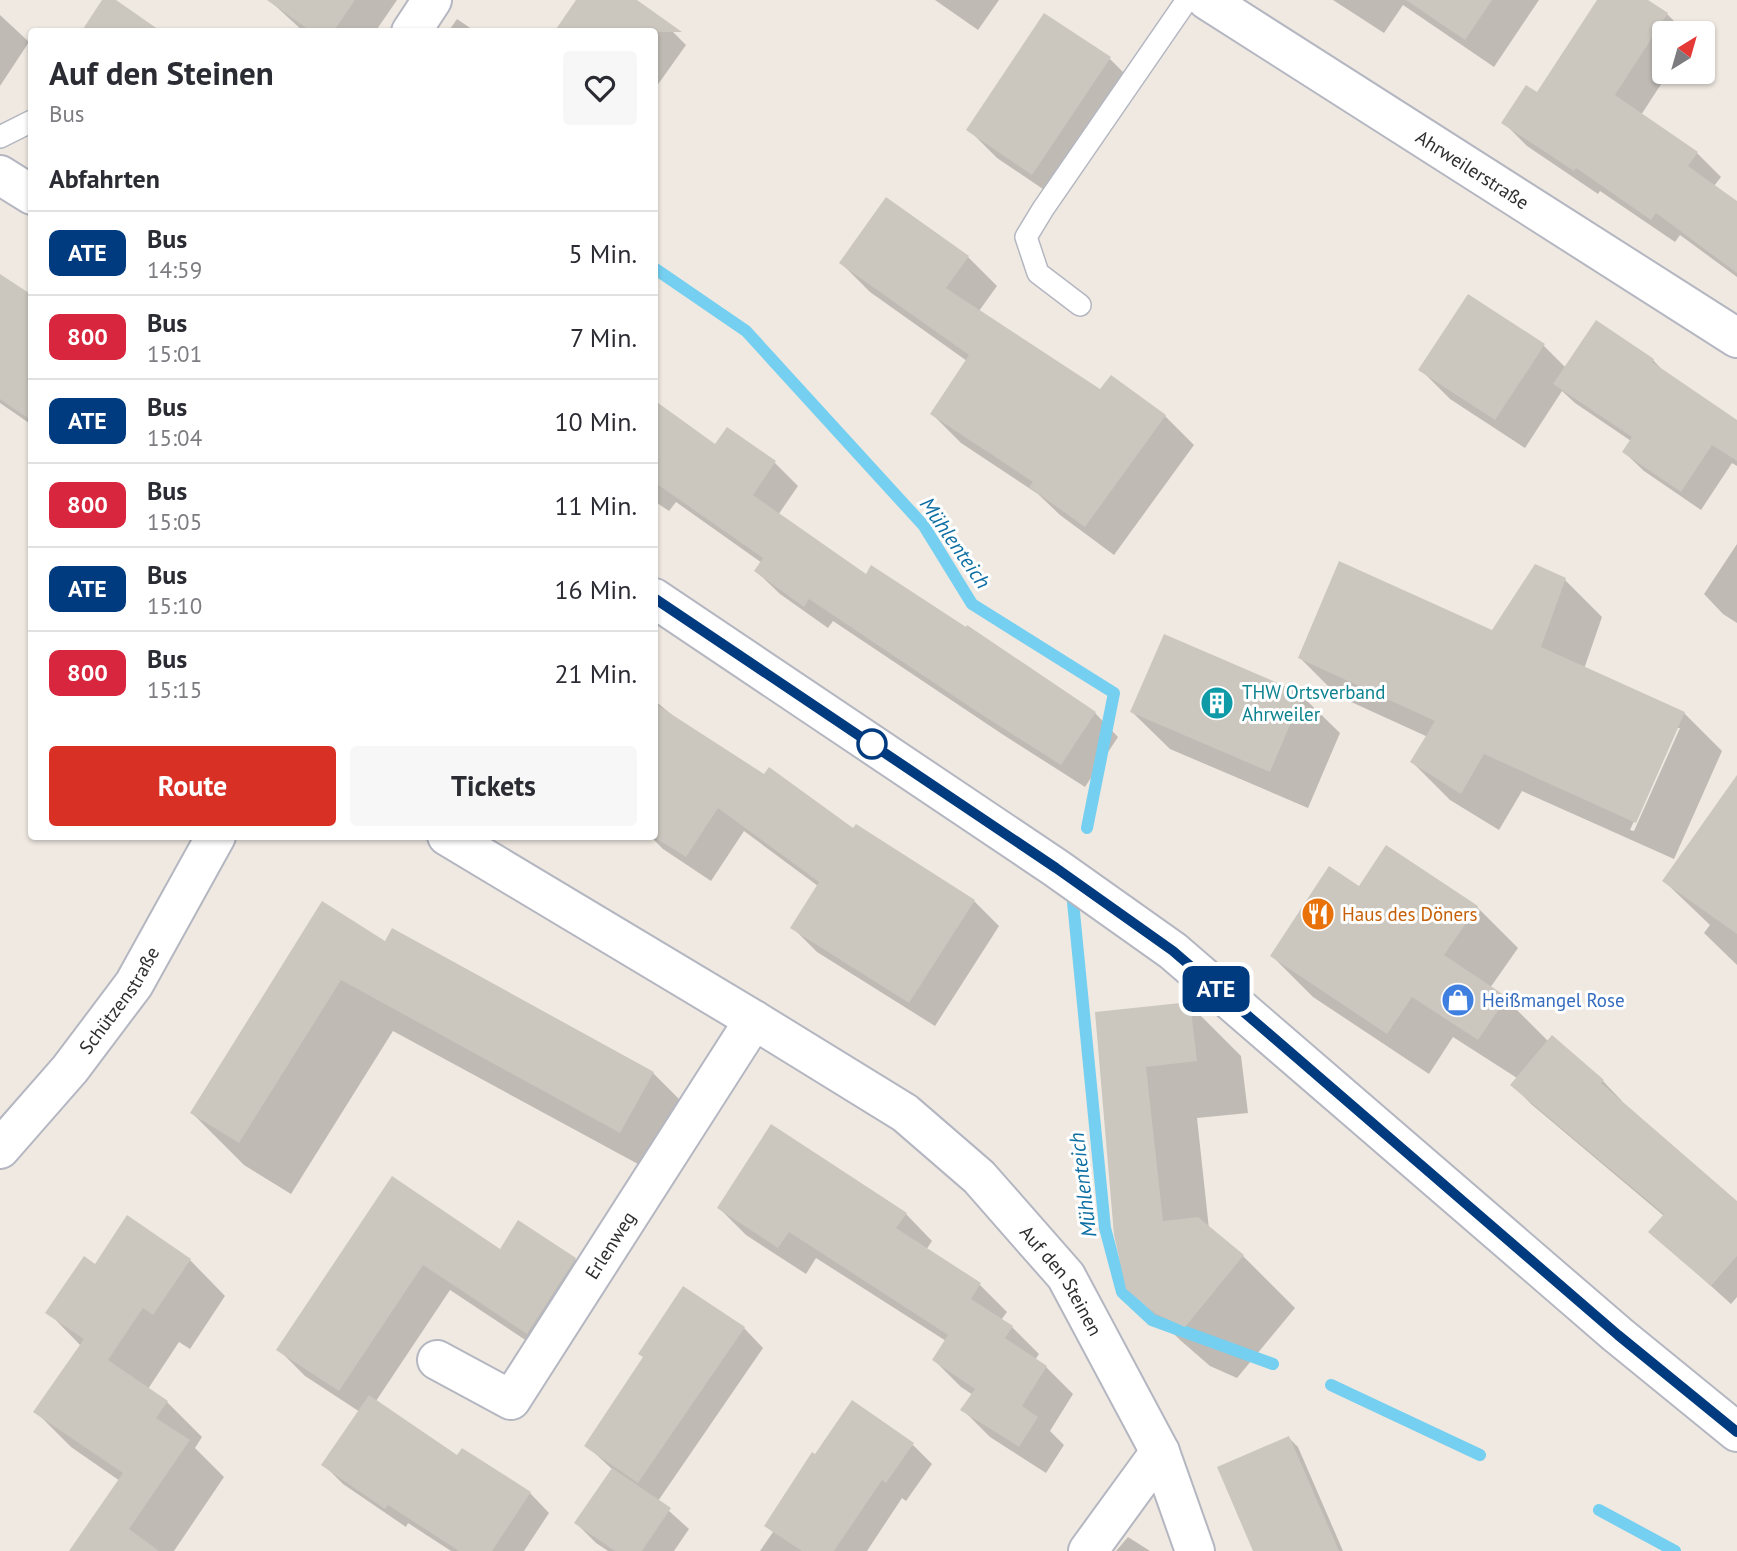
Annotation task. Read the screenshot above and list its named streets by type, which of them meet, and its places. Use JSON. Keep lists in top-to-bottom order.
{
  "streets": {
    "street": [
      "Ahrweilerstraße",
      "Schützenstraße",
      "Erlenweg",
      "Auf den Steinen"
    ]
  },
  "crossings": [
    ["Erlenweg", "Auf den Steinen"]
  ],
  "water": ["Mühlenteich"],
  "places": {
    "building": ["THW Ortsverband Ahrweiler"],
    "restaurant": ["Haus des Döners"],
    "shop": ["Heißmangel Rose"]
  },
  "lines": ["bus line ATE"],
  "north": "top right",
  "page": {
    "on_map": "ATE",
    "heading": [
      ["Auf den Steinen", "Bus"],
      "Abfahrten"
    ],
    "list": [
      {
        "mark": "ATE",
        "name": "Bus",
        "note": "14:59",
        "value": "5 Min."
      },
      {
        "mark": "800",
        "name": "Bus",
        "note": "15:01",
        "value": "7 Min."
      },
      {
        "mark": "ATE",
        "name": "Bus",
        "note": "15:04",
        "value": "10 Min."
      },
      {
        "mark": "800",
        "name": "Bus",
        "note": "15:05",
        "value": "11 Min."
      },
      {
        "mark": "ATE",
        "name": "Bus",
        "note": "15:10",
        "value": "16 Min."
      },
      {
        "mark": "800",
        "name": "Bus",
        "note": "15:15",
        "value": "21 Min."
      }
    ],
    "buttons": ["Route", "Tickets"]
  }
}
